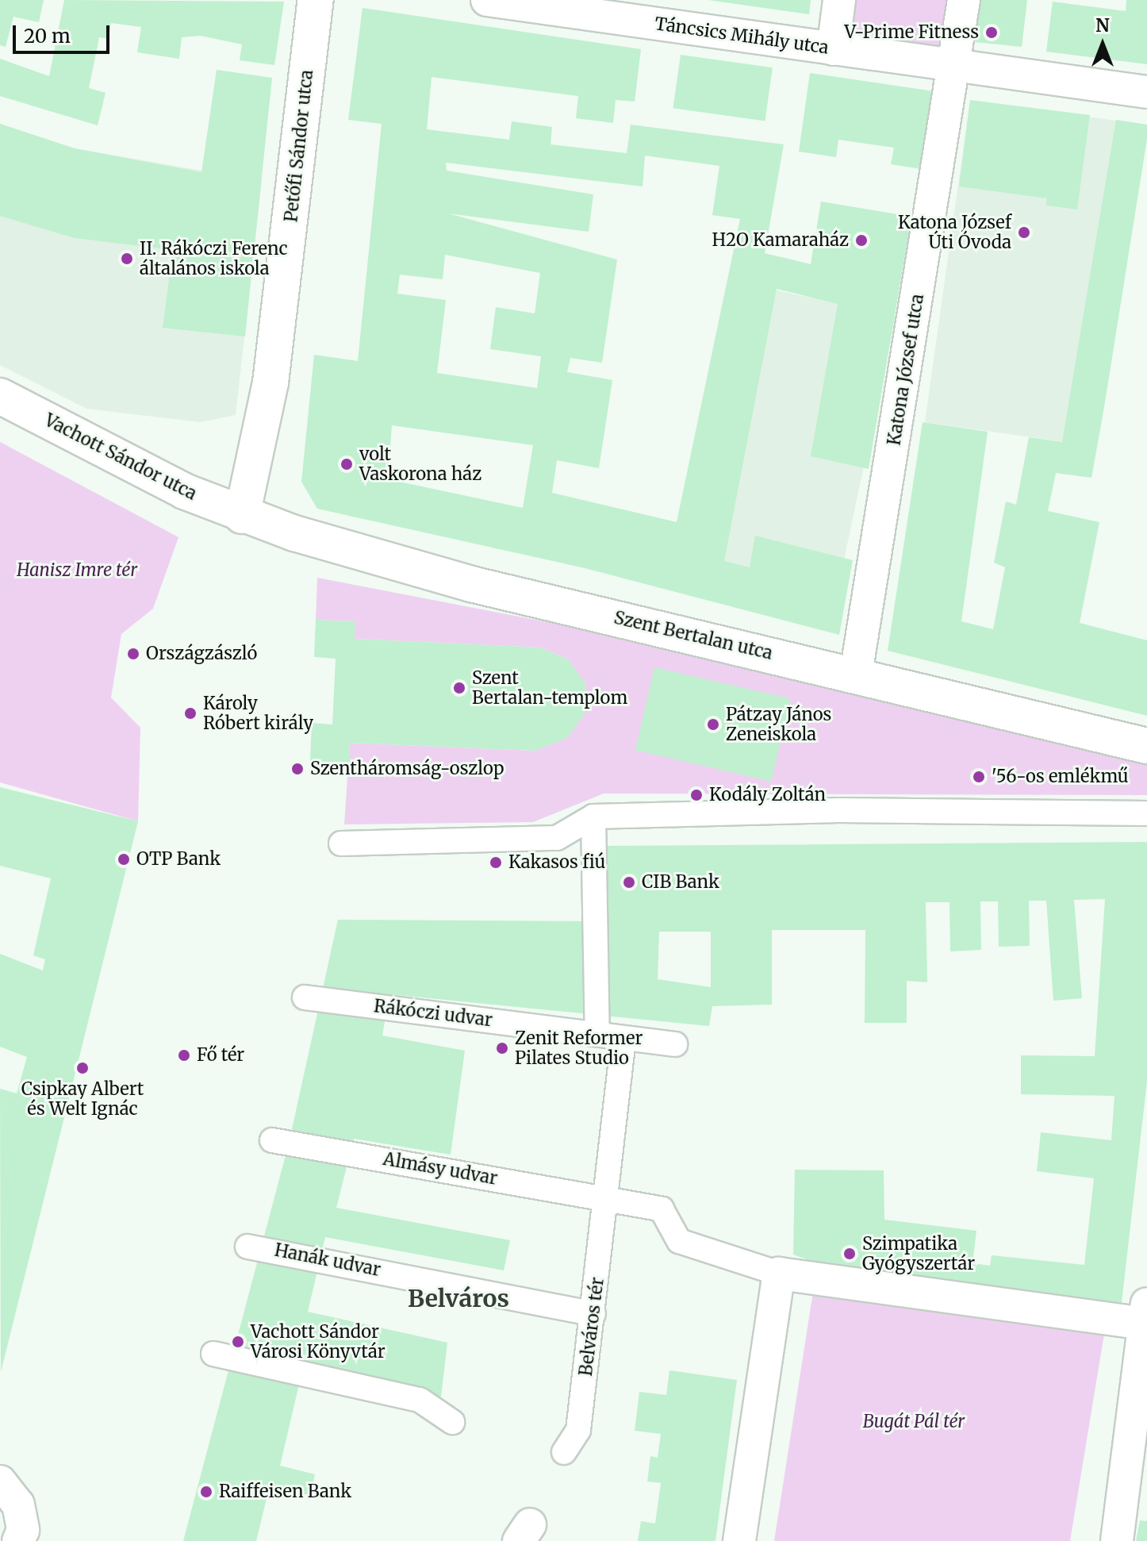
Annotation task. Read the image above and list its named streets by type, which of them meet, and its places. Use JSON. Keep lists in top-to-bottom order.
{
  "streets": {
    "main road": ["Petőfi Sándor utca", "Vachott Sándor utca", "Szent Bertalan utca"],
    "street": [
      "Táncsics Mihály utca",
      "Katona József utca",
      "Rákóczi udvar",
      "Almásy udvar",
      "Hanák udvar",
      "Belváros tér"
    ]
  },
  "crossings": [
    ["Táncsics Mihály utca", "Katona József utca"],
    ["Petőfi Sándor utca", "Vachott Sándor utca"],
    ["Petőfi Sándor utca", "Szent Bertalan utca"],
    ["Katona József utca", "Szent Bertalan utca"],
    ["Vachott Sándor utca", "Szent Bertalan utca"],
    ["Rákóczi udvar", "Belváros tér"],
    ["Almásy udvar", "Belváros tér"],
    ["Hanák udvar", "Belváros tér"]
  ],
  "districts": ["Belváros"],
  "parks": ["Hanisz Imre tér", "Bugát Pál tér"],
  "places": [
    "V-Prime Fitness",
    "Katona József Úti Óvoda",
    "H2O Kamaraház",
    "II. Rákóczi Ferenc általános iskola",
    "volt Vaskorona ház",
    "Országzászló",
    "Szent Bertalan-templom",
    "Károly Róbert király",
    "Pátzay János Zeneiskola",
    "Szentháromság-oszlop",
    "'56-os emlékmű",
    "Kodály Zoltán",
    "OTP Bank",
    "Kakasos fiú",
    "CIB Bank",
    "Zenit Reformer Pilates Studio",
    "Fő tér",
    "Csipkay Albert és Welt Ignác",
    "Szimpatika Gyógyszertár",
    "Vachott Sándor Városi Könyvtár",
    "Raiffeisen Bank"
  ],
  "scale_bar": "20 m",
  "north": "top"
}
